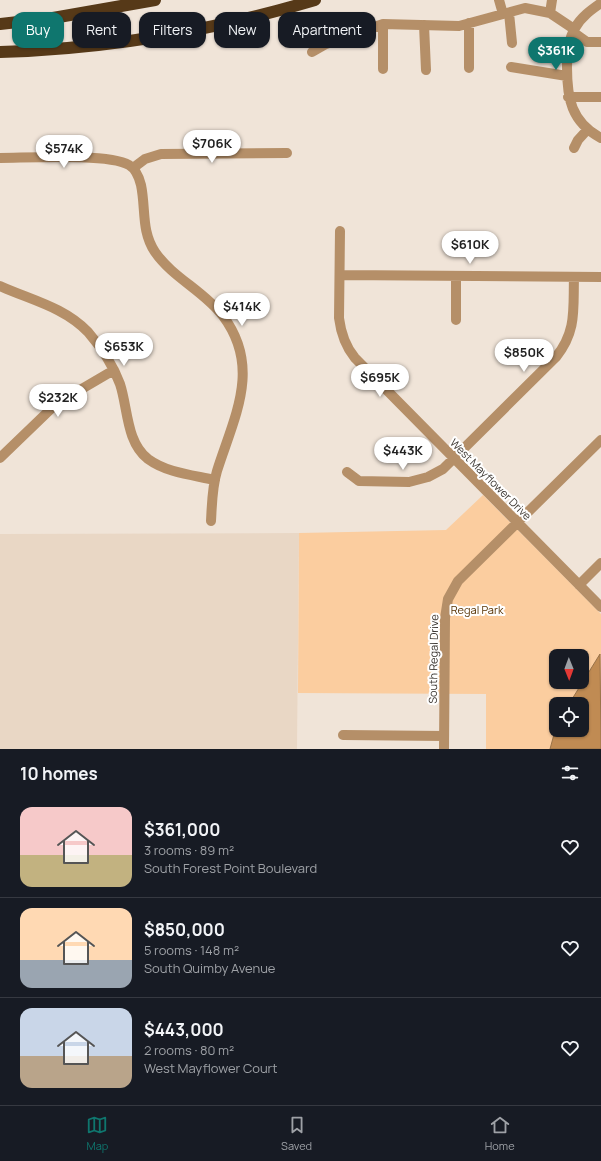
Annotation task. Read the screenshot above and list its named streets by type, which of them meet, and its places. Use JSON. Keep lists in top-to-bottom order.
{
  "streets": {
    "street": ["West Mayflower Drive", "South Regal Drive"]
  },
  "crossings": [
    ["West Mayflower Drive", "South Regal Drive"]
  ],
  "parks": ["Regal Park"],
  "north": "bottom",
  "page": {
    "chip": [
      "Buy",
      "Rent",
      "Filters",
      "New",
      "Apartment"
    ],
    "price": [
      "$361K",
      "$706K",
      "$574K",
      "$610K",
      "$414K",
      "$653K",
      "$850K",
      "$695K",
      "$232K",
      "$443K"
    ],
    "heading": "10 homes",
    "list": [
      {
        "name": "$361,000",
        "note": "3 rooms · 89 m² · South Forest Point Boulevard"
      },
      {
        "name": "$850,000",
        "note": "5 rooms · 148 m² · South Quimby Avenue"
      },
      {
        "name": "$443,000",
        "note": "2 rooms · 80 m² · West Mayflower Court"
      }
    ],
    "tabs": ["Map", "Saved", "Home"]
  }
}
